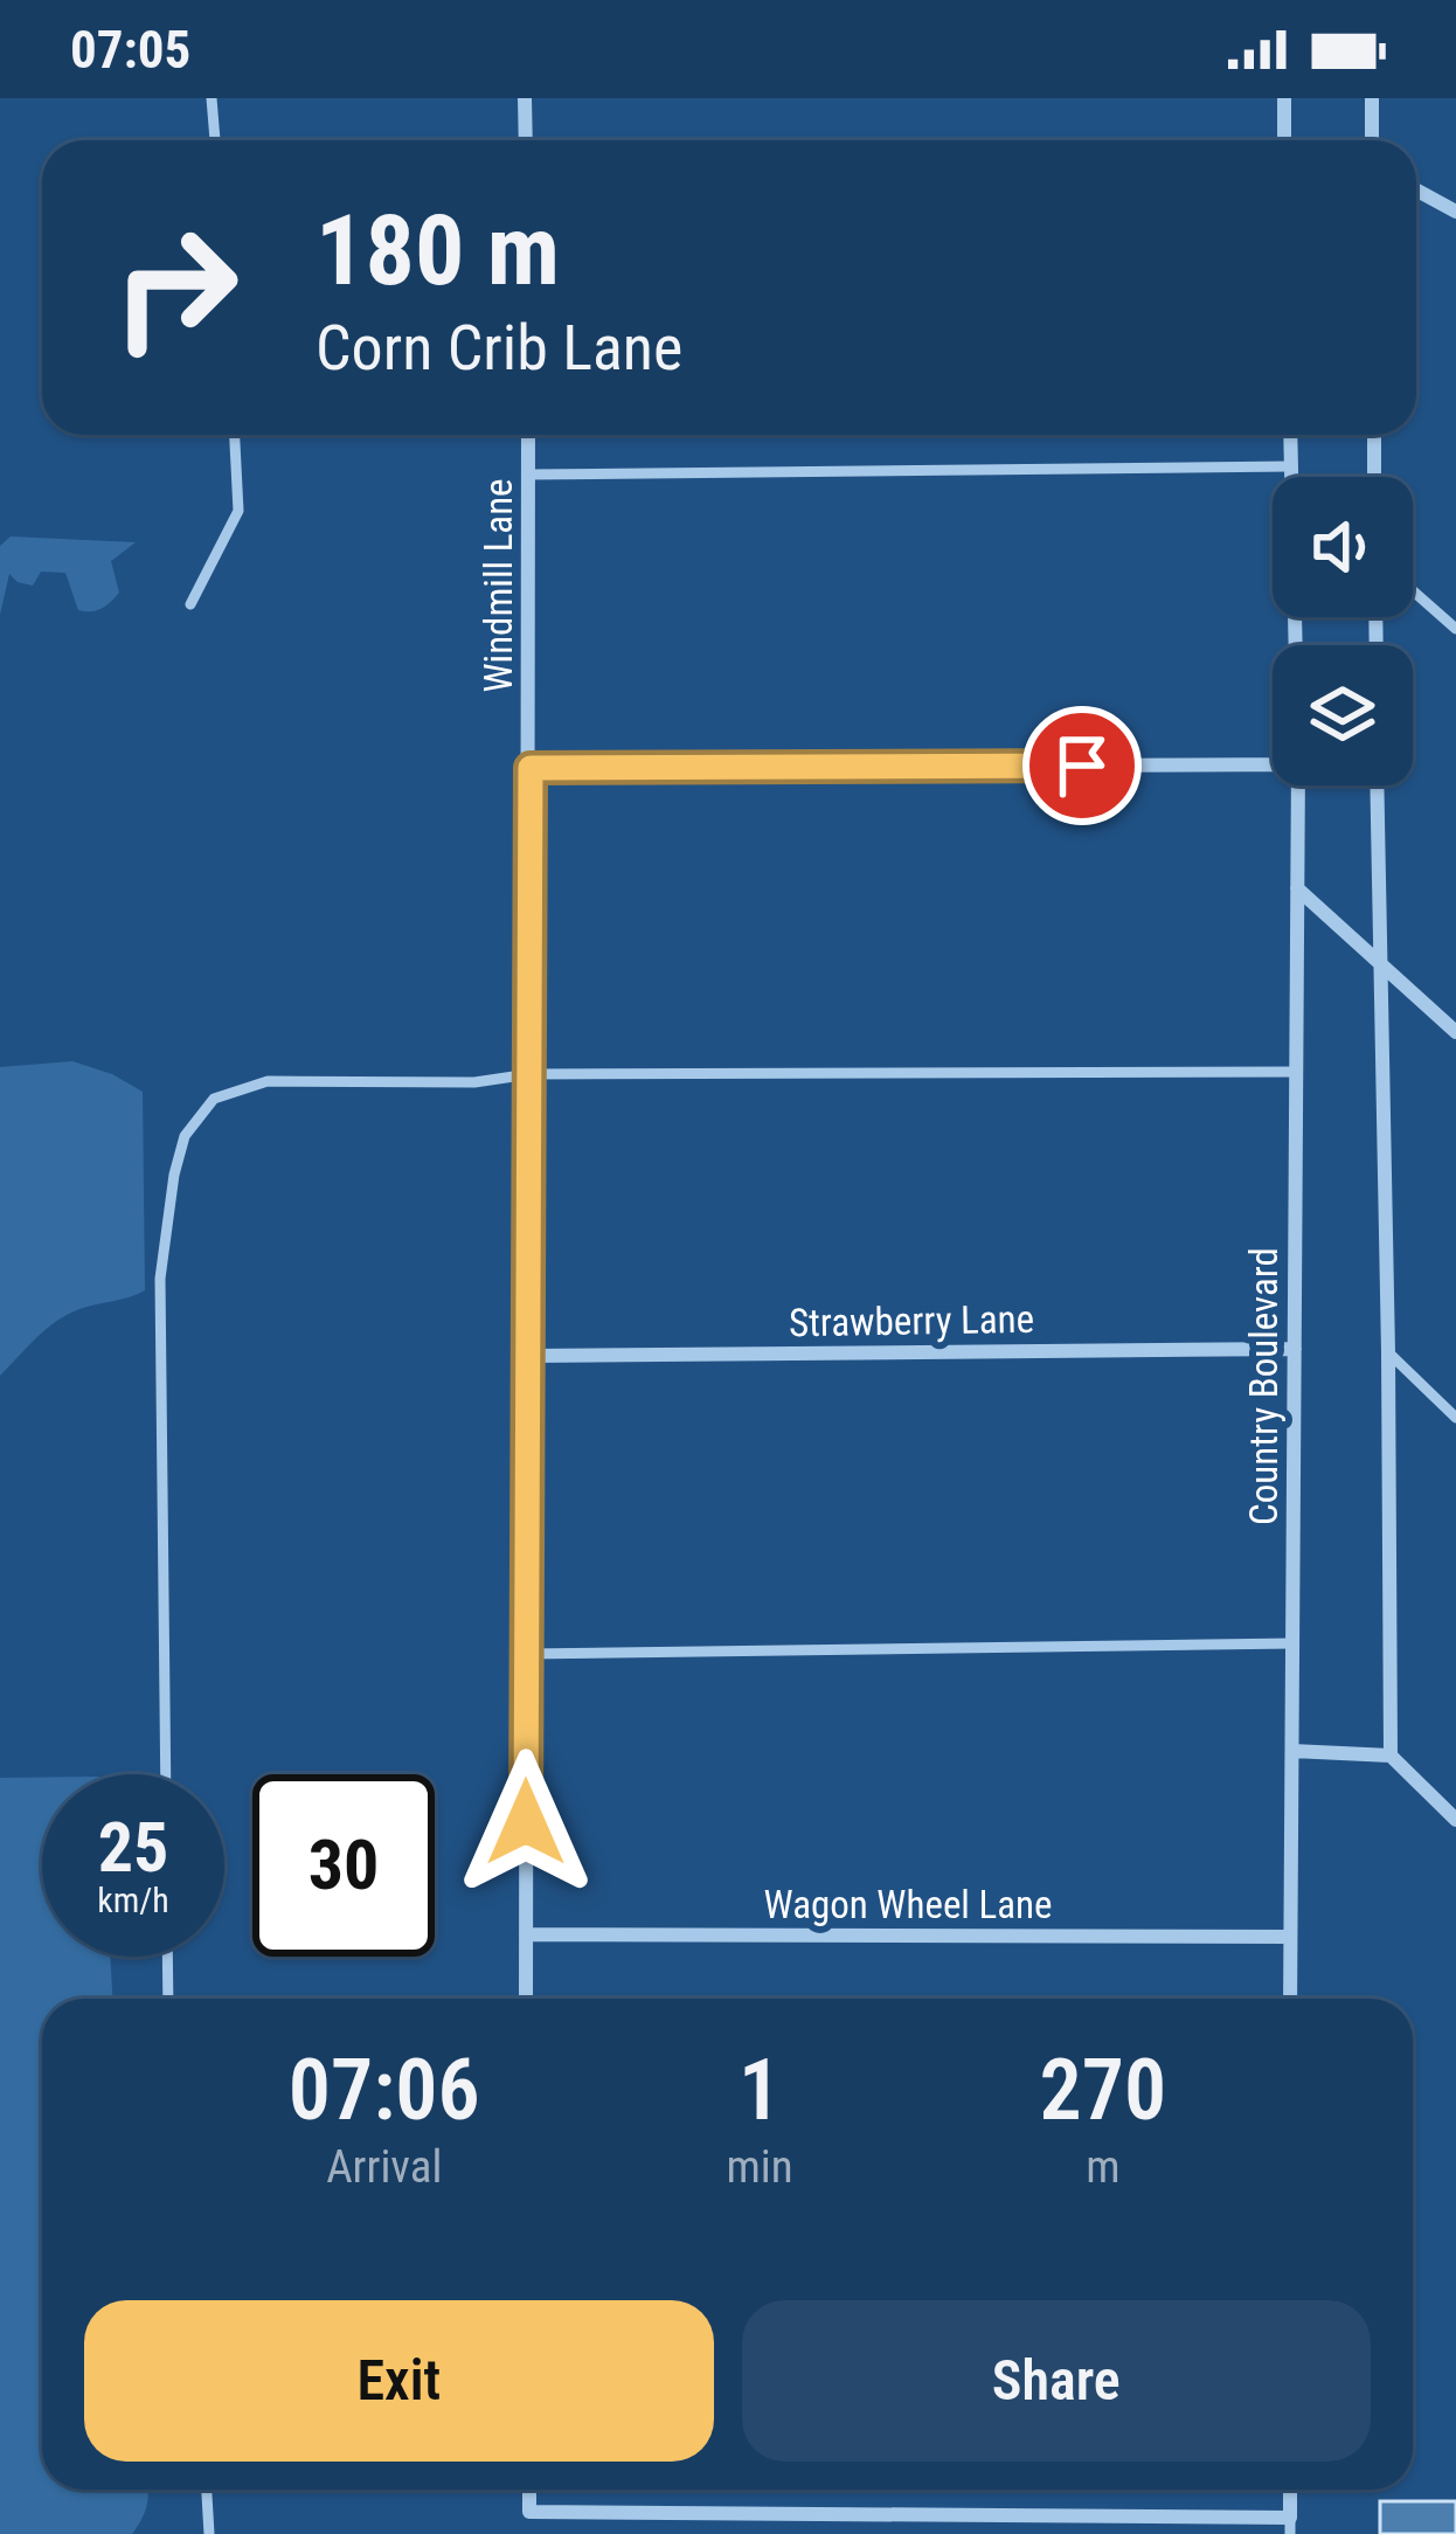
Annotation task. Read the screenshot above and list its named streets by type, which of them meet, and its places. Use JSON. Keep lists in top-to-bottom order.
{
  "streets": {
    "street": [
      "Windmill Lane",
      "Strawberry Lane",
      "Country Boulevard",
      "Wagon Wheel Lane"
    ]
  },
  "crossings": [
    ["Windmill Lane", "Strawberry Lane"],
    ["Windmill Lane", "Wagon Wheel Lane"],
    ["Strawberry Lane", "Country Boulevard"],
    ["Country Boulevard", "Wagon Wheel Lane"]
  ],
  "page": {
    "status": "07:05",
    "turn": ["180 m", "Corn Crib Lane"],
    "speed": "25 km/h",
    "limit": "30",
    "eta": [
      "07:06",
      "Arrival",
      "1",
      "min",
      "270",
      "m"
    ],
    "buttons": ["Exit", "Share"]
  }
}
